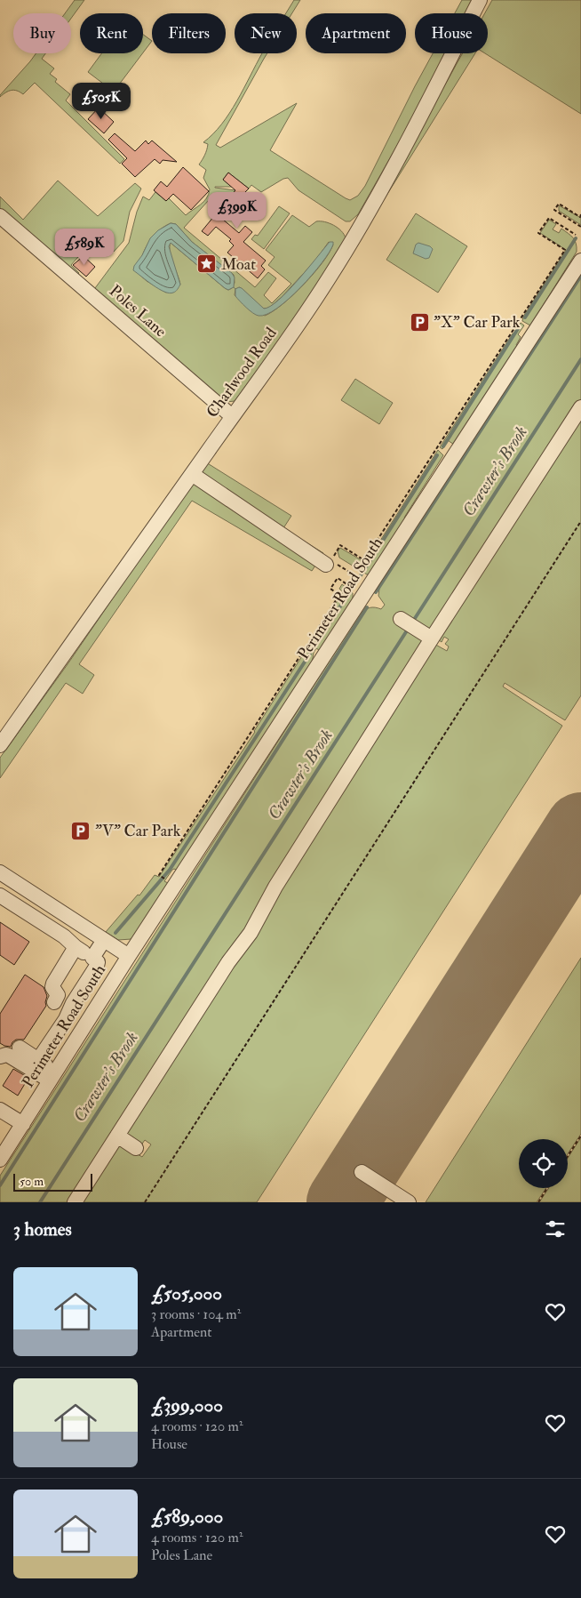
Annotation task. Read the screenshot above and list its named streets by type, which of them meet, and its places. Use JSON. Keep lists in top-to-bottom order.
{
  "streets": {
    "street": ["Poles Lane", "Charlwood Road", "Perimeter Road South"]
  },
  "crossings": [
    ["Poles Lane", "Charlwood Road"]
  ],
  "water": ["Crawter's Brook"],
  "places": {
    "place": ["Moat"],
    "parking": ["\"X\" Car Park", "\"V\" Car Park"]
  },
  "scale_bar": "50 m",
  "page": {
    "chip": [
      "Buy",
      "Rent",
      "Filters",
      "New",
      "Apartment",
      "House"
    ],
    "price": ["£505K", "£399K", "£589K"],
    "scale": "50 m",
    "heading": "3 homes",
    "list": [
      {
        "name": "£505,000",
        "note": "3 rooms · 104 m² · Apartment"
      },
      {
        "name": "£399,000",
        "note": "4 rooms · 120 m² · House"
      },
      {
        "name": "£589,000",
        "note": "4 rooms · 120 m² · Poles Lane"
      }
    ]
  }
}
